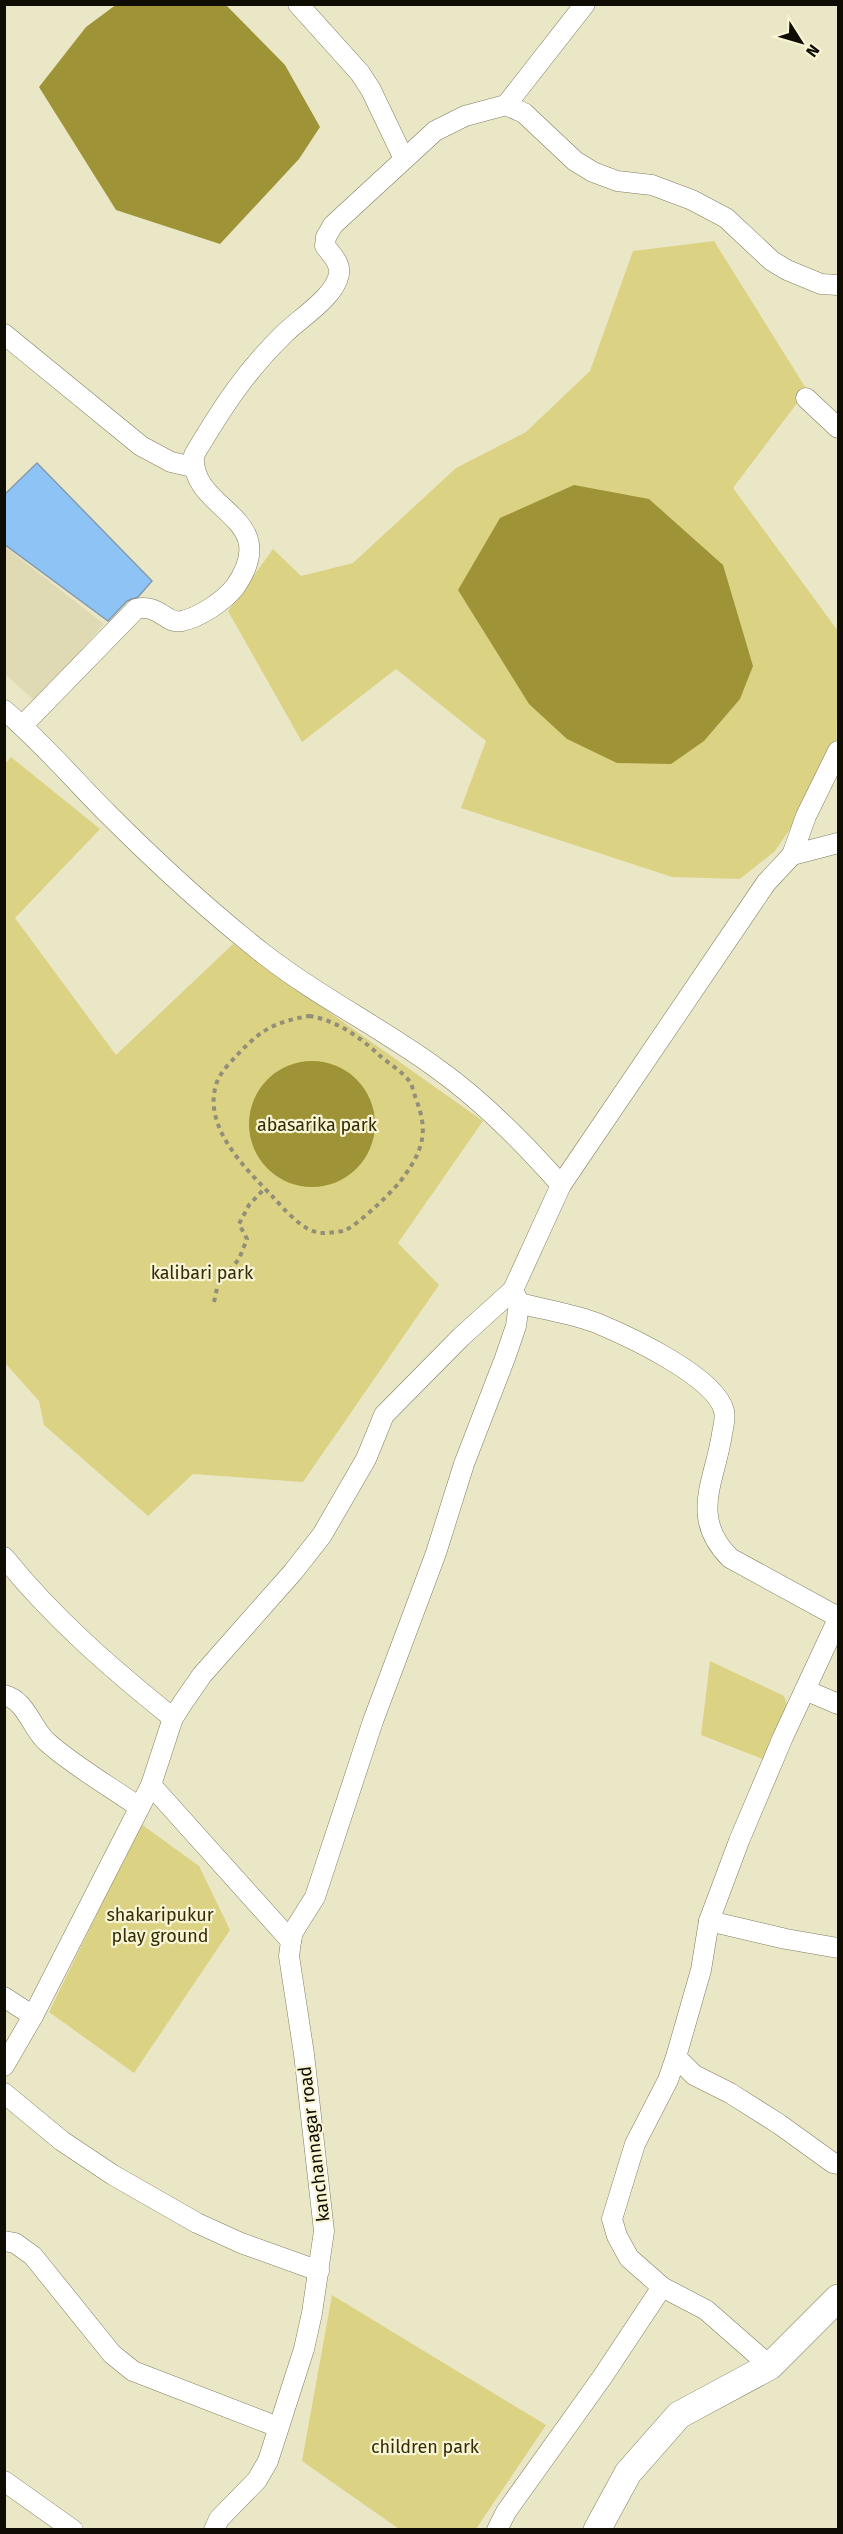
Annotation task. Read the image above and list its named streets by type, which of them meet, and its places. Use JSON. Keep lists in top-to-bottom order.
{
  "streets": {
    "street": ["kanchannagar road"]
  },
  "parks": [
    "abasarika park",
    "kalibari park",
    "shakaripukur play ground",
    "children park"
  ],
  "north": "bottom right"
}
